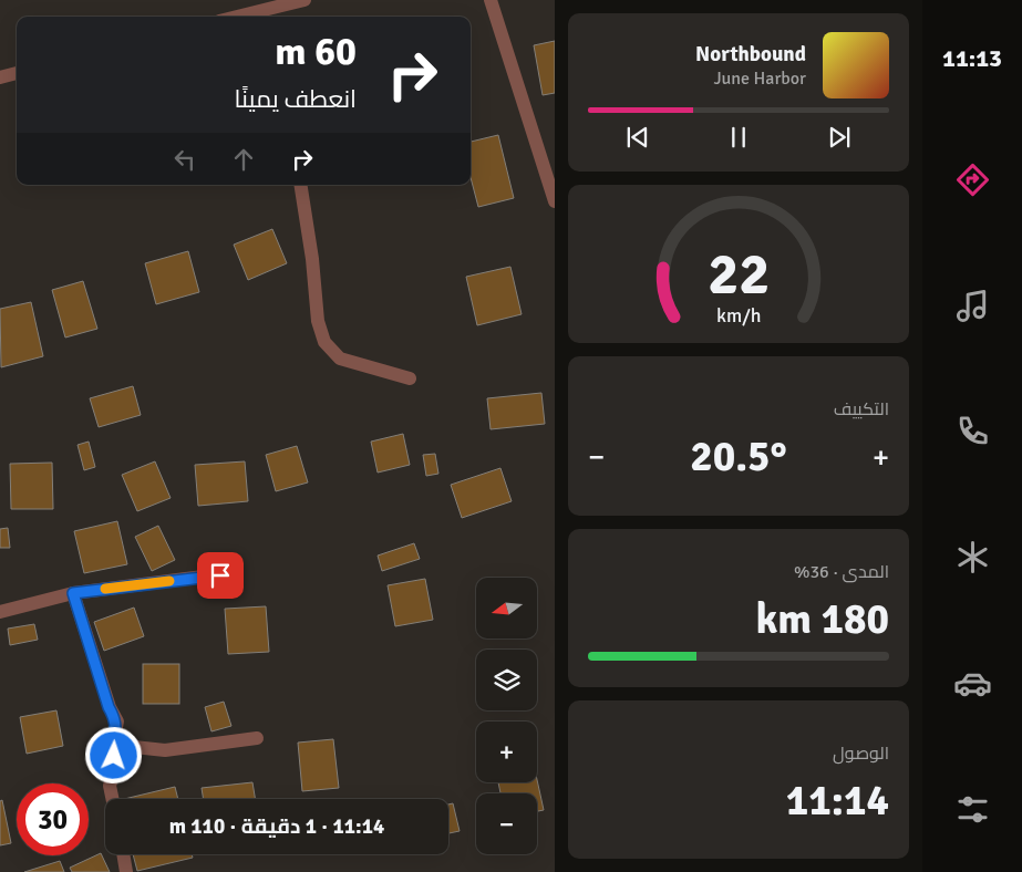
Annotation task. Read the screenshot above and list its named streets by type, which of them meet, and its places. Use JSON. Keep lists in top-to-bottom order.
{
  "north": "left",
  "page": {
    "tabs": "11:13",
    "turn": ["60 m", "انعطف يمينًا"],
    "song": ["Northbound", "June Harbor"],
    "tile": [
      "التكييف",
      ["المدى · 36%", "180 km"],
      ["الوصول", "11:14"]
    ],
    "heat": ["−", "20.5°", "+"],
    "map_buttons": ["+", "−"],
    "limit": "30",
    "trip": "11:14 · 1 دقيقة · 110 m",
    "gauge": ["22", "km/h"]
  }
}
